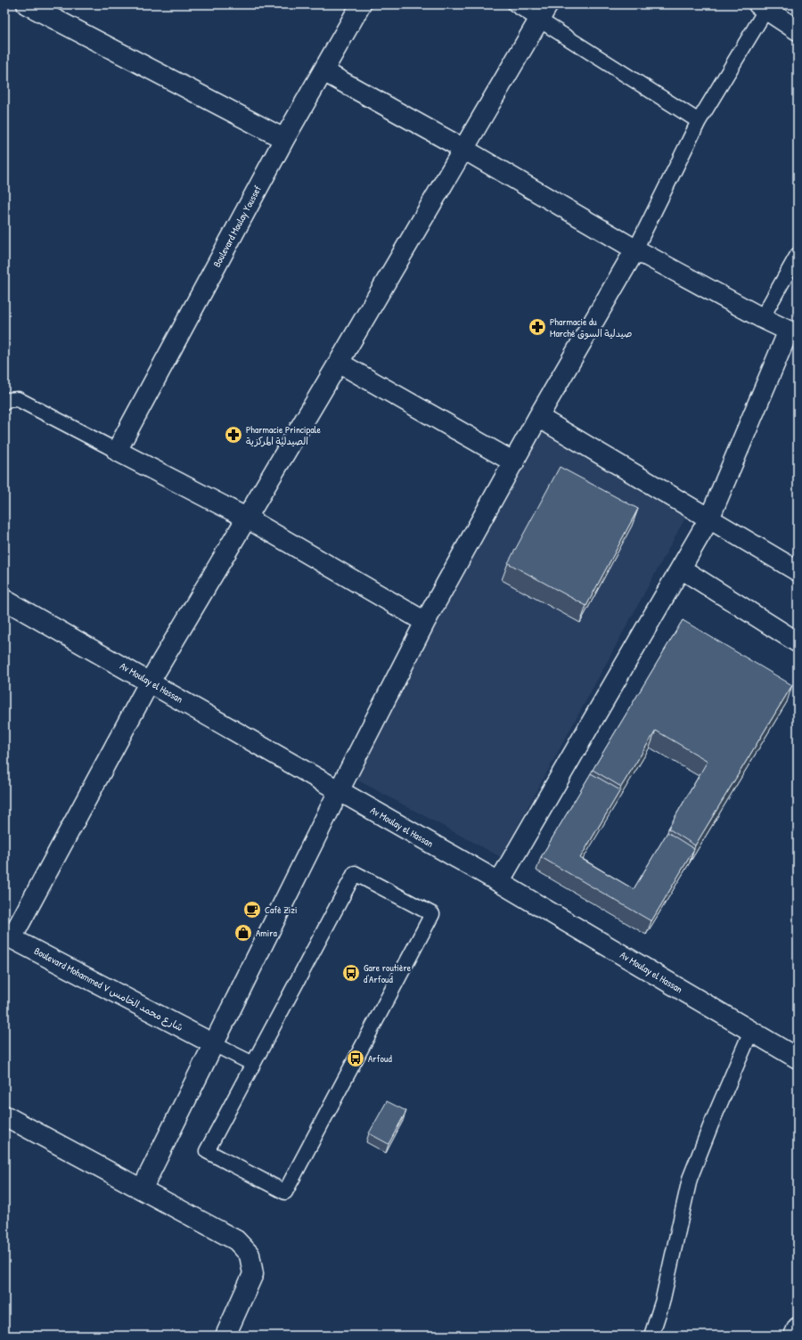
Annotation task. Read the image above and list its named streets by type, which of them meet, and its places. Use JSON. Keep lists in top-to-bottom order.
{
  "streets": {
    "street": ["Boulevard Moulay Youssef", "Av Moulay el Hassan", "Boulevard Mohammed V شارع محمد الخامس"]
  },
  "places": {
    "pharmacy": ["Pharmacie du Marché صيدلية السوق", "Pharmacie Principale الصيدلية المركزية"],
    "cafe": ["Cafè Zizi"],
    "shop": ["Amira"],
    "bus stop": ["Gare routière d'Arfoud", "Arfoud"]
  }
}
